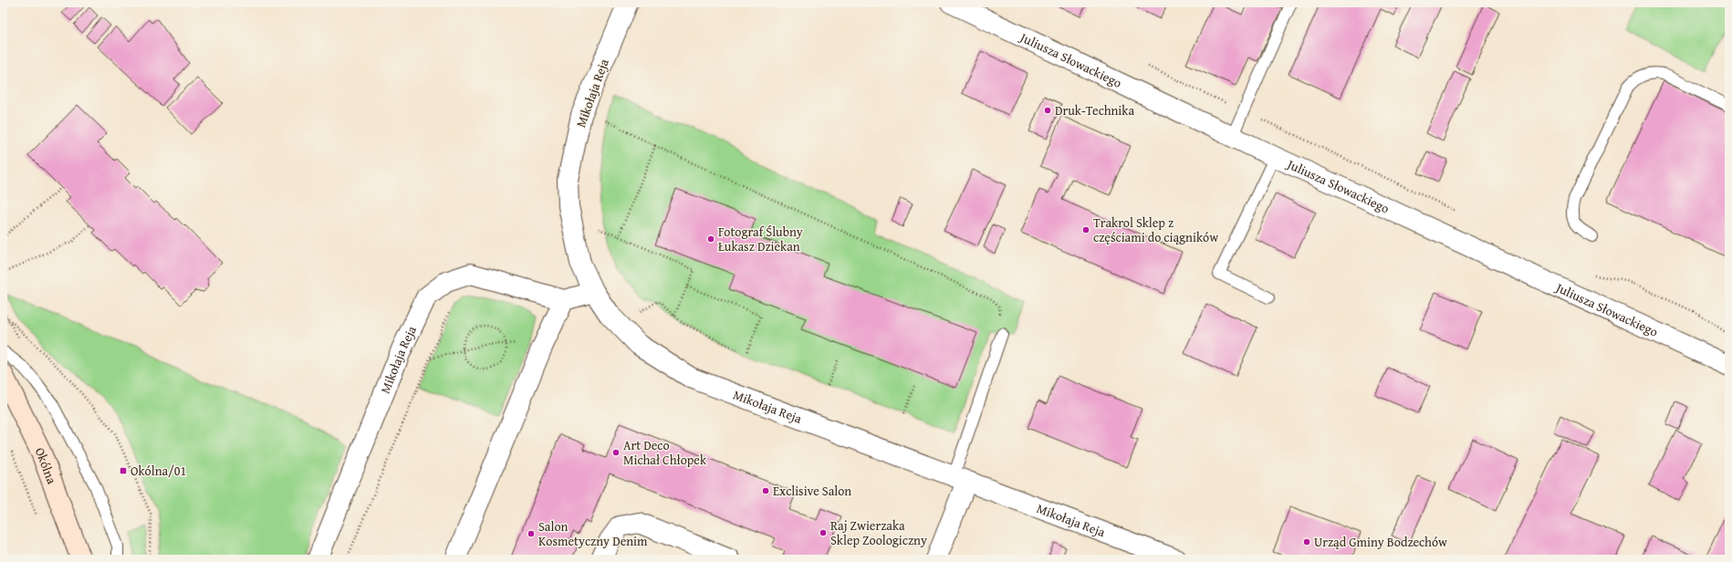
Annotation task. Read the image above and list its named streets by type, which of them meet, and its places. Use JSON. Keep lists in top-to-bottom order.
{
  "streets": {
    "main road": ["Okólna"],
    "street": ["Juliusza Słowackiego", "Mikołaja Reja"]
  },
  "places": {
    "other": [
      "Druk-Technika",
      "Trakrol Sklep z częściami do ciągników",
      "Fotograf Ślubny Łukasz Dziekan",
      "Art Deco Michał Chłopek",
      "Exclisive Salon",
      "Raj Zwierzaka Sklep Zoologiczny",
      "Salon Kosmetyczny Denim",
      "Urząd Gminy Bodzechów"
    ],
    "transit": ["Okólna/01"]
  }
}
